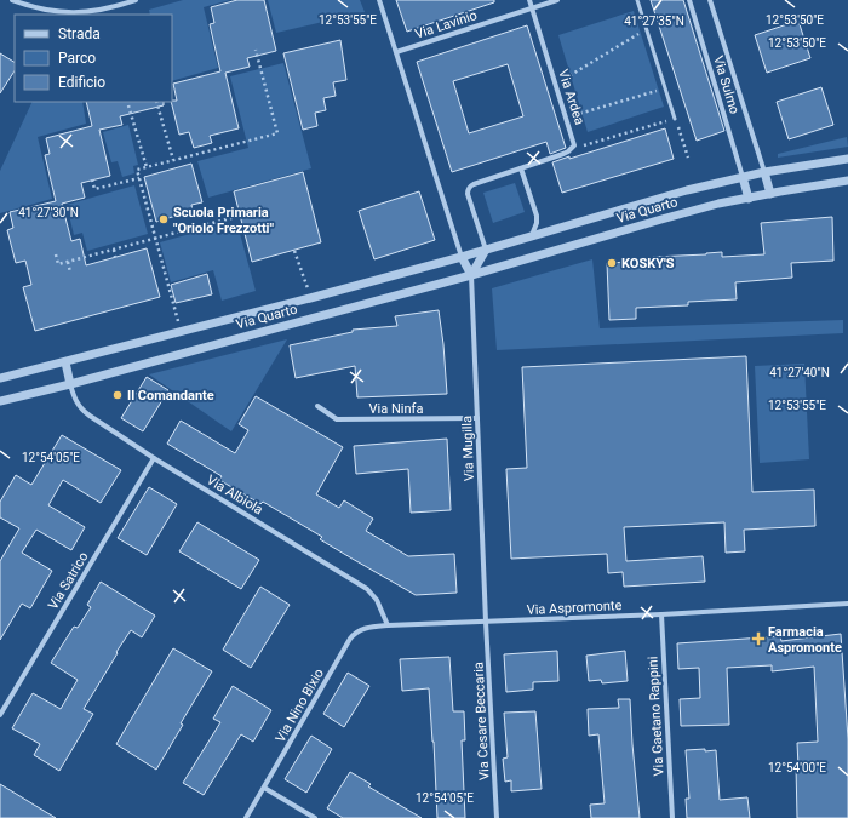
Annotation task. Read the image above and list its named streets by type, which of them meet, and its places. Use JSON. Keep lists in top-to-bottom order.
{
  "streets": {
    "street": [
      "Via Lavinio",
      "Via Sulmo",
      "Via Ardea",
      "Via Quarto",
      "Via Ninfa",
      "Via Mugilla",
      "Via Albiola",
      "Via Satrico",
      "Via Aspromonte",
      "Via Nino Bixio",
      "Via Gaetano Rappini",
      "Via Cesare Beccaria"
    ]
  },
  "crossings": [
    ["Via Lavinio", "Via Ardea"],
    ["Via Sulmo", "Via Quarto"],
    ["Via Quarto", "Via Mugilla"],
    ["Via Quarto", "Via Albiola"],
    ["Via Ninfa", "Via Mugilla"],
    ["Via Mugilla", "Via Aspromonte"],
    ["Via Mugilla", "Via Cesare Beccaria"],
    ["Via Albiola", "Via Satrico"],
    ["Via Albiola", "Via Aspromonte"],
    ["Via Albiola", "Via Nino Bixio"],
    ["Via Aspromonte", "Via Nino Bixio"],
    ["Via Aspromonte", "Via Gaetano Rappini"],
    ["Via Aspromonte", "Via Cesare Beccaria"]
  ],
  "places": {
    "other": ["Scuola Primaria \"Oriolo Frezzotti\"", "KOSKY'S", "Il Comandante"],
    "health": ["Farmacia Aspromonte"]
  },
  "legend": ["Strada", "Parco", "Edificio"],
  "coordinates": [
    "12°53'50\"E",
    "12°53'55\"E",
    "41°27'35\"N",
    "41°27'30\"N",
    "41°27'40\"N",
    "12°54'05\"E",
    "12°54'00\"E"
  ]
}
